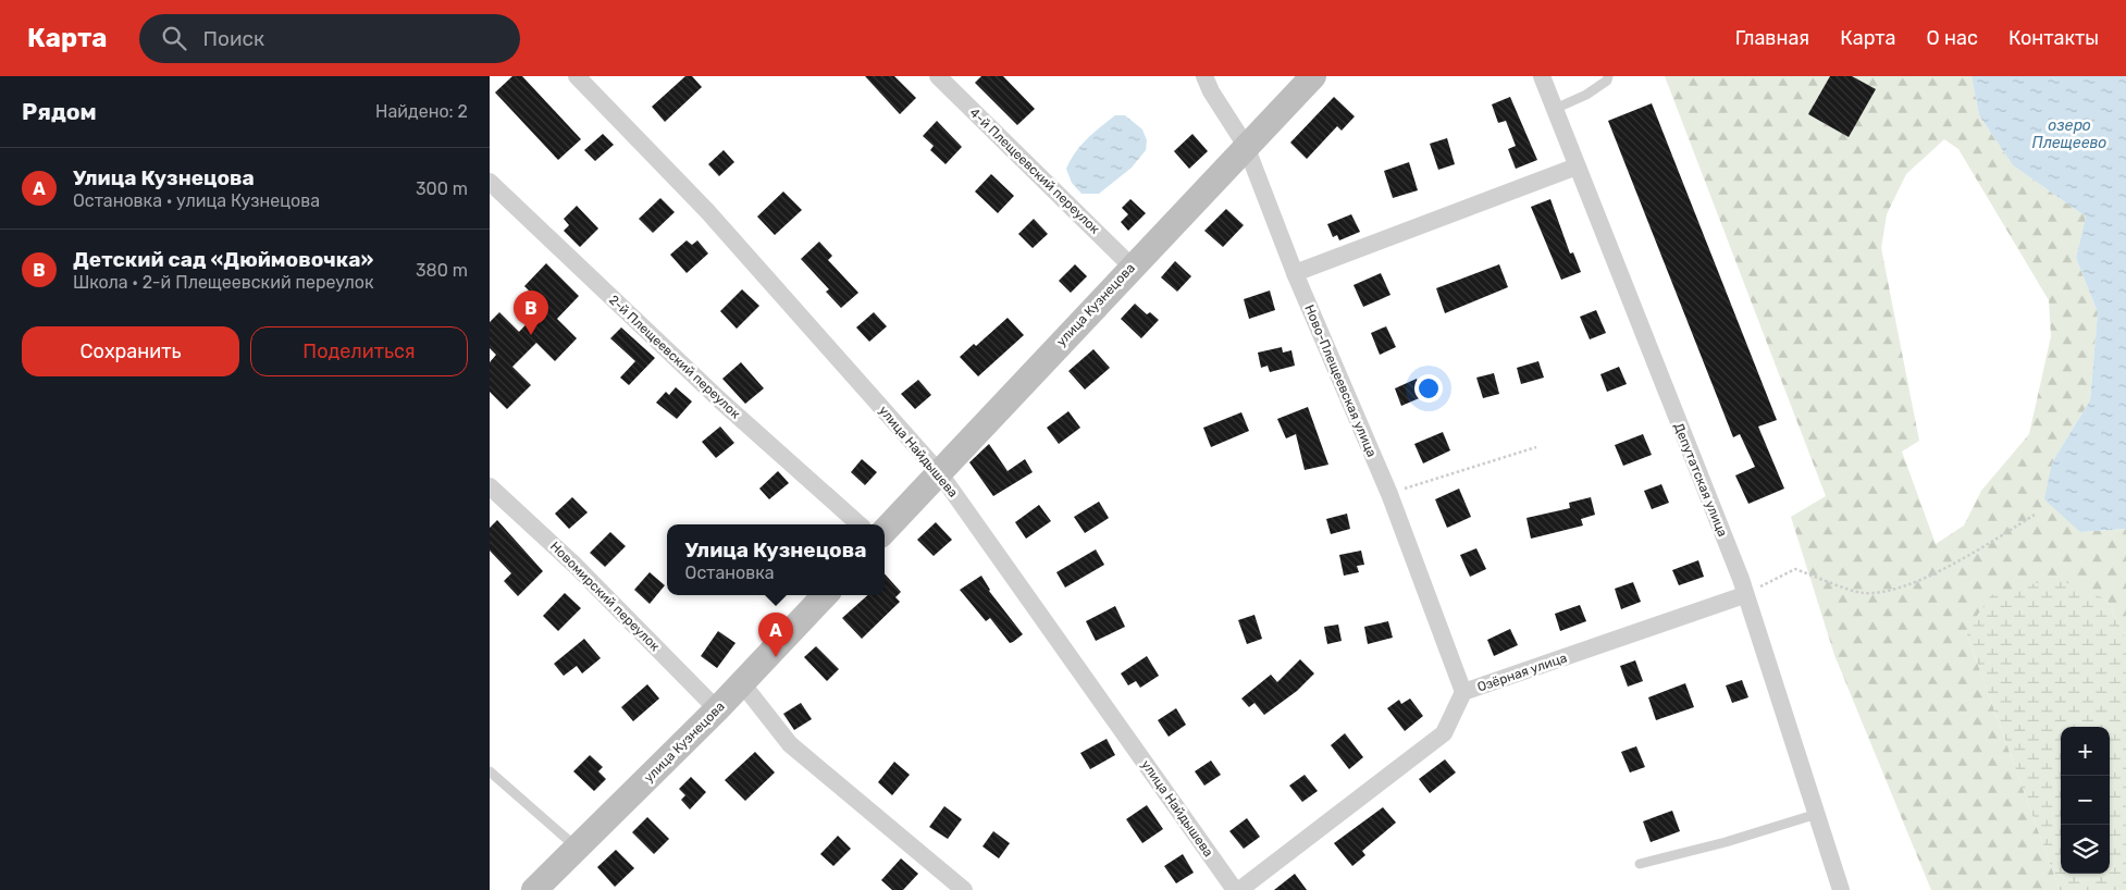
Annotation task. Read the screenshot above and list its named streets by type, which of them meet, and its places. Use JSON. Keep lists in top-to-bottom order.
{
  "streets": {
    "street": [
      "4-й Плещеевский переулок",
      "улица Кузнецова",
      "2-й Плещеевский переулок",
      "Ново-Плещеевская улица",
      "улица Найдышева",
      "Депутатская улица",
      "Новомирский переулок",
      "Озёрная улица"
    ]
  },
  "crossings": [
    ["4-й Плещеевский переулок", "улица Кузнецова"],
    ["улица Кузнецова", "Ново-Плещеевская улица"],
    ["улица Кузнецова", "улица Найдышева"],
    ["улица Кузнецова", "Новомирский переулок"],
    ["Ново-Плещеевская улица", "Озёрная улица"],
    ["улица Найдышева", "Озёрная улица"],
    ["Депутатская улица", "Озёрная улица"]
  ],
  "water": ["озеро Плещеево"],
  "page": {
    "header": "Карта",
    "search": "Поиск",
    "nav": [
      "Главная",
      "Карта",
      "О нас",
      "Контакты"
    ],
    "heading": ["Рядом", "Найдено: 2"],
    "list": [
      {
        "mark": "A",
        "name": "Улица Кузнецова",
        "note": "Остановка · улица Кузнецова",
        "value": "300 m"
      },
      {
        "mark": "B",
        "name": "Детский сад «Дюймовочка»",
        "note": "Школа · 2-й Плещеевский переулок",
        "value": "380 m"
      }
    ],
    "pins": ["B", "A"],
    "buttons": ["Сохранить", "Поделиться"],
    "popup": ["Улица Кузнецова", "Остановка"],
    "map_buttons": ["+", "−"]
  }
}
